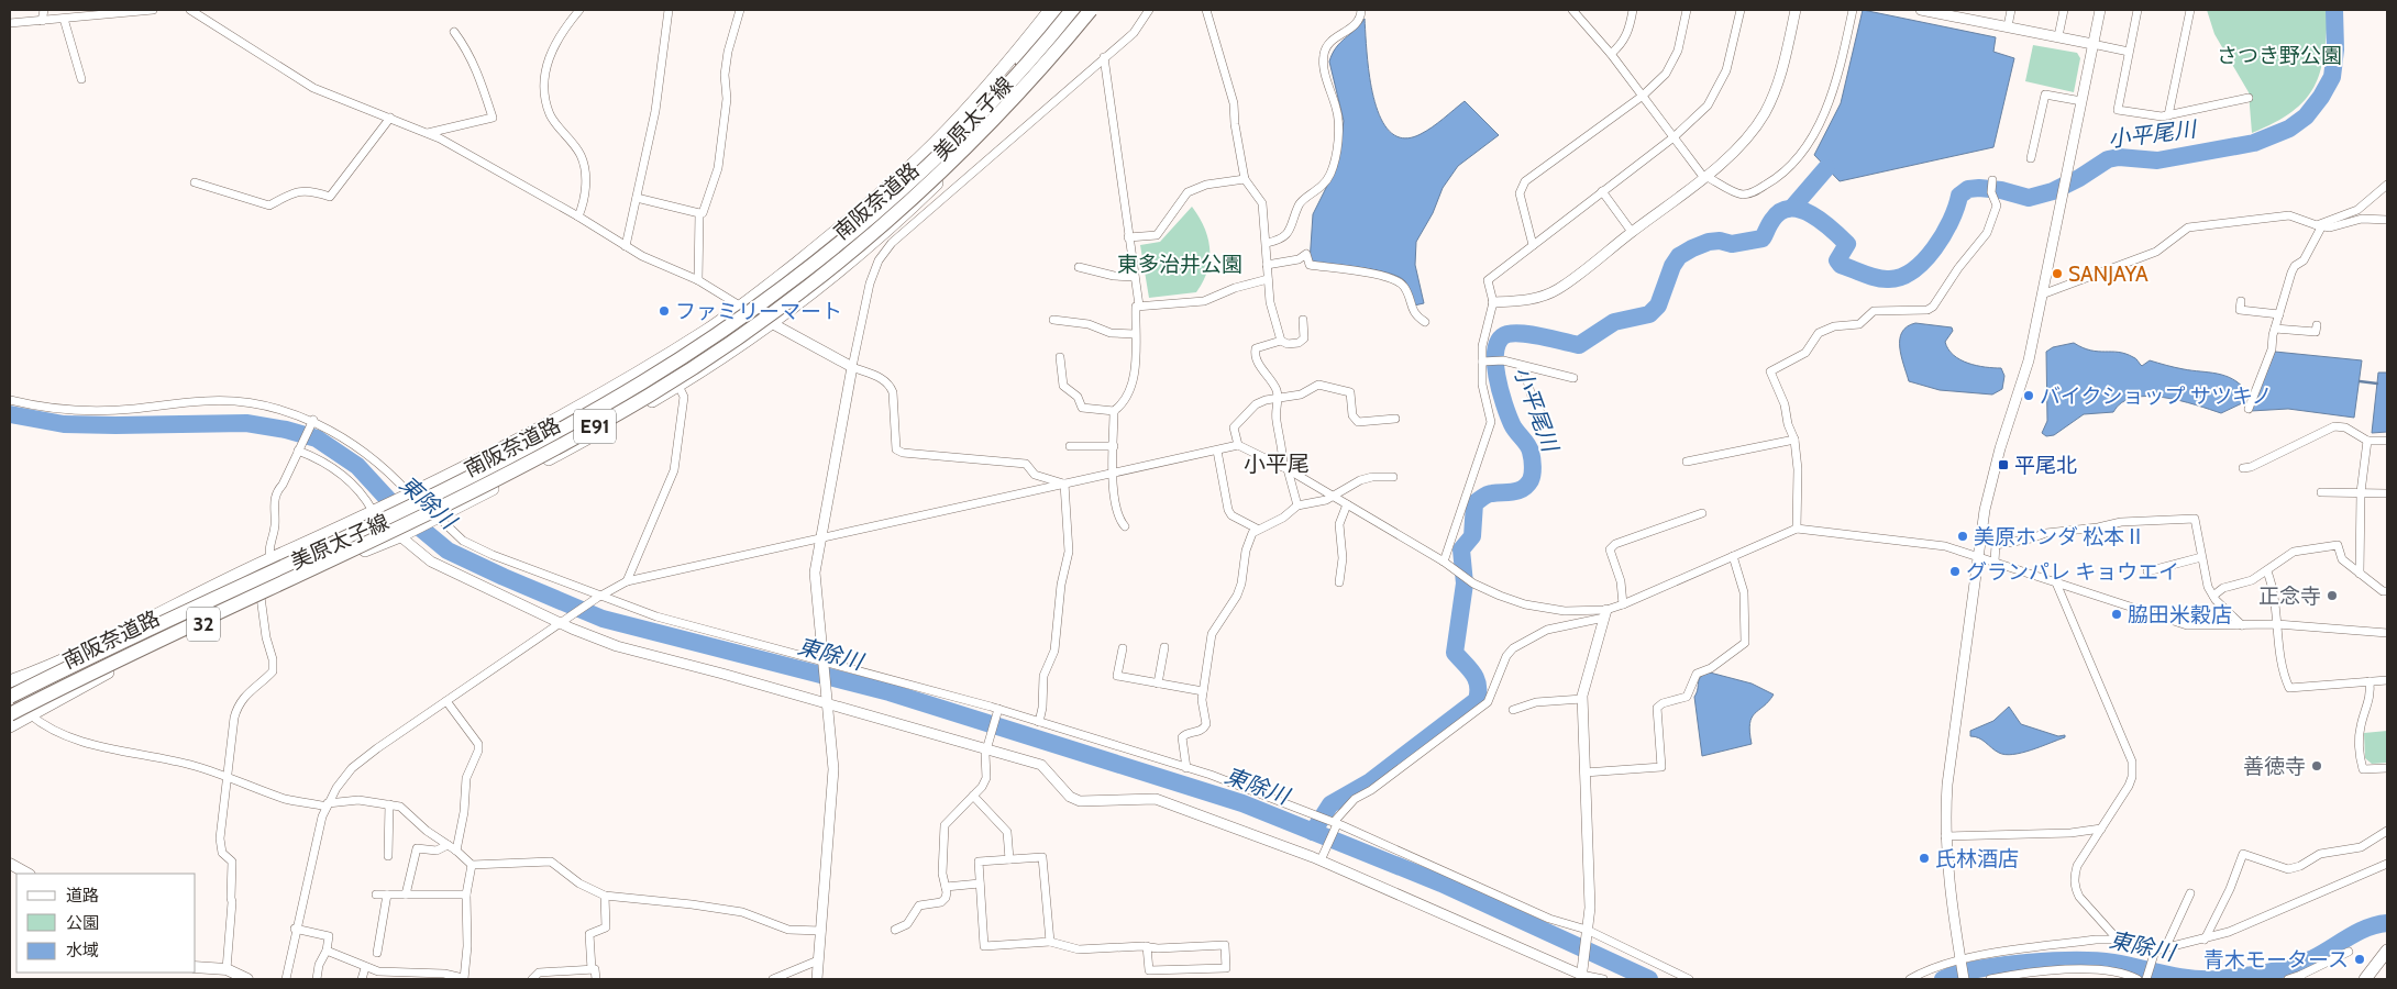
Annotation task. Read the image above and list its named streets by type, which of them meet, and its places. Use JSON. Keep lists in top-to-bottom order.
{
  "streets": {
    "highway": ["南阪奈道路", "E91"],
    "main road": ["美原太子線", "32"]
  },
  "districts": ["小平尾"],
  "water": ["小平尾川", "東除川"],
  "parks": ["さつき野公園", "東多治井公園"],
  "places": {
    "other": [
      "SANJAYA",
      "ファミリーマート",
      "バイクショップ サツキノ",
      "美原ホンダ 松本Ⅱ",
      "グランパレ キョウエイ",
      "正念寺",
      "脇田米穀店",
      "善徳寺",
      "氏林酒店",
      "青木モータース"
    ],
    "transit": ["平尾北"]
  },
  "legend": ["道路", "公園", "水域"]
}
